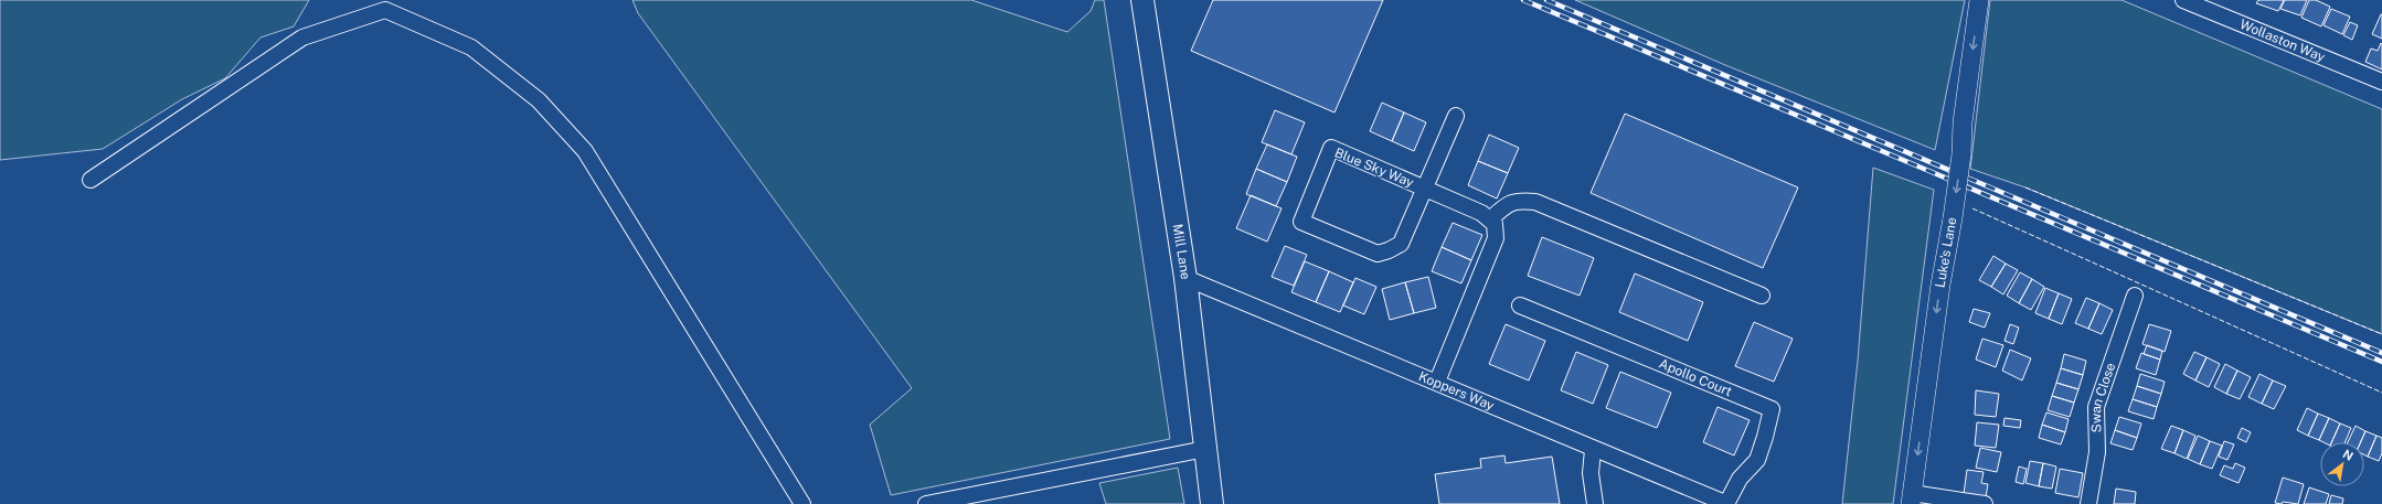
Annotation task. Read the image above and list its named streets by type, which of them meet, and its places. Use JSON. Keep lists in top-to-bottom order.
{
  "streets": {
    "main road": ["Mill Lane"],
    "street": [
      "Wollaston Way",
      "Blue Sky Way",
      "Luke's Lane",
      "Apollo Court",
      "Koppers Way",
      "Swan Close"
    ]
  },
  "crossings": [
    ["Mill Lane", "Koppers Way"],
    ["Apollo Court", "Koppers Way"]
  ],
  "one_way": ["Luke's Lane"],
  "north": "top right"
}
